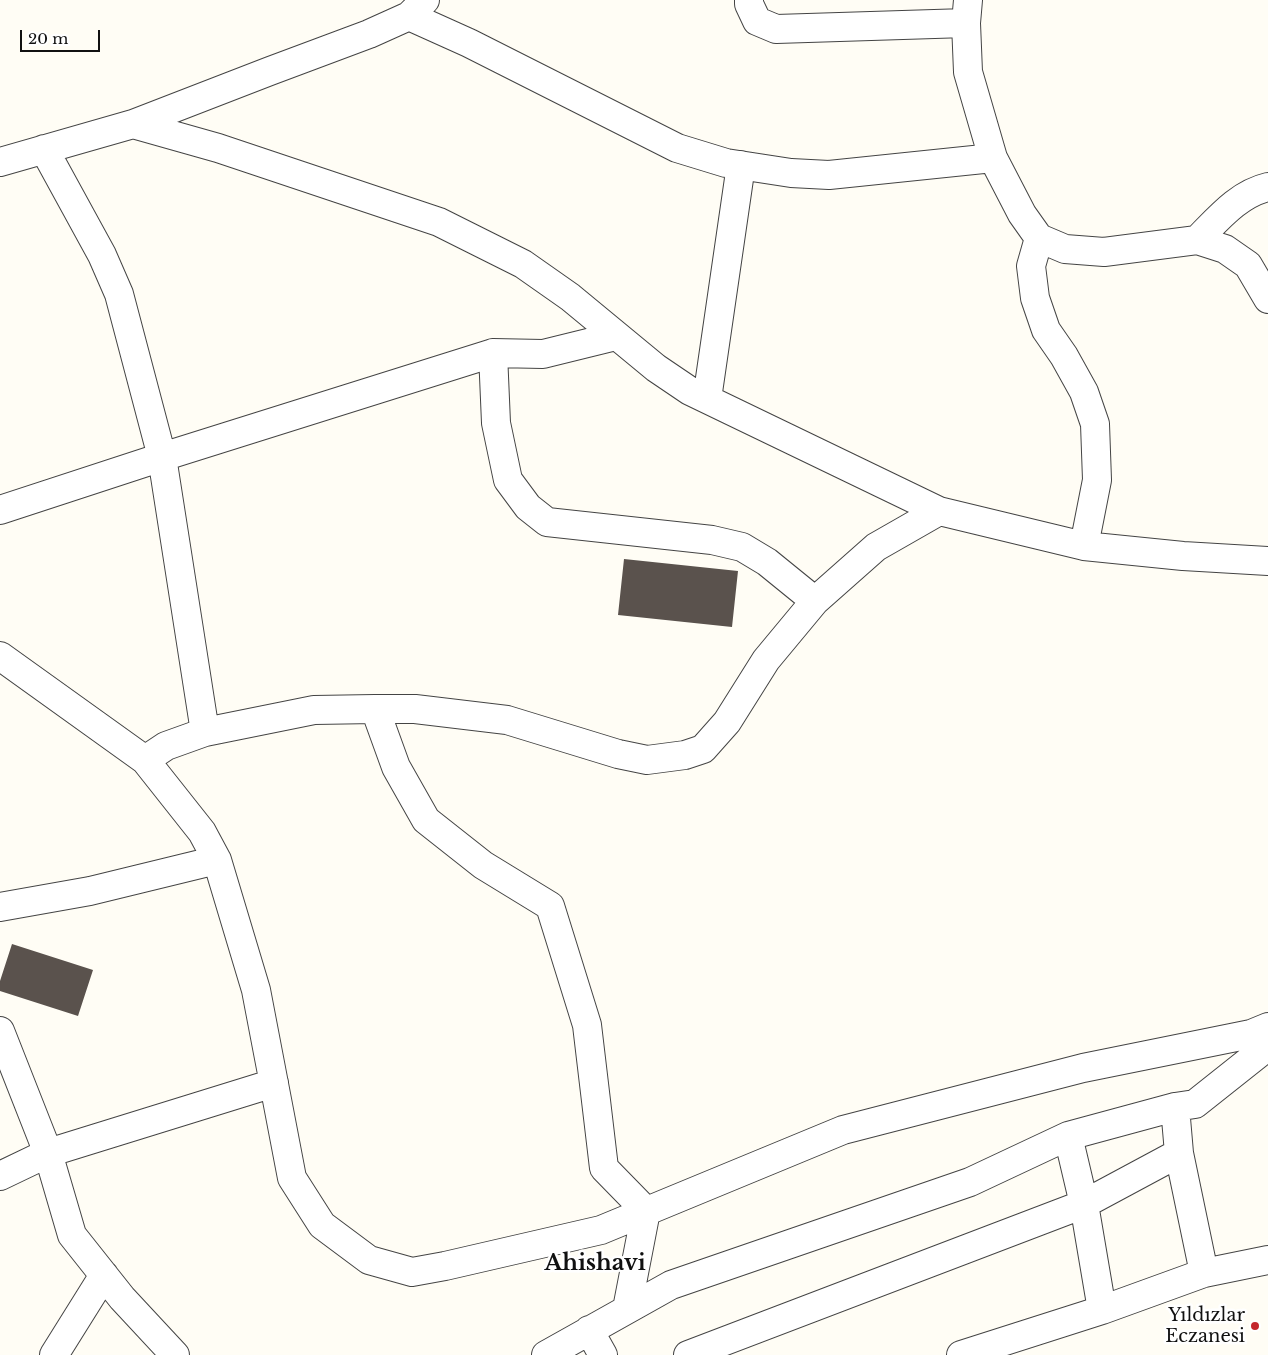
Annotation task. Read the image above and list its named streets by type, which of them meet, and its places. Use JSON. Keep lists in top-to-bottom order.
{
  "districts": ["Ahishavi"],
  "places": ["Yıldızlar Eczanesi"],
  "scale_bar": "20 m"
}
